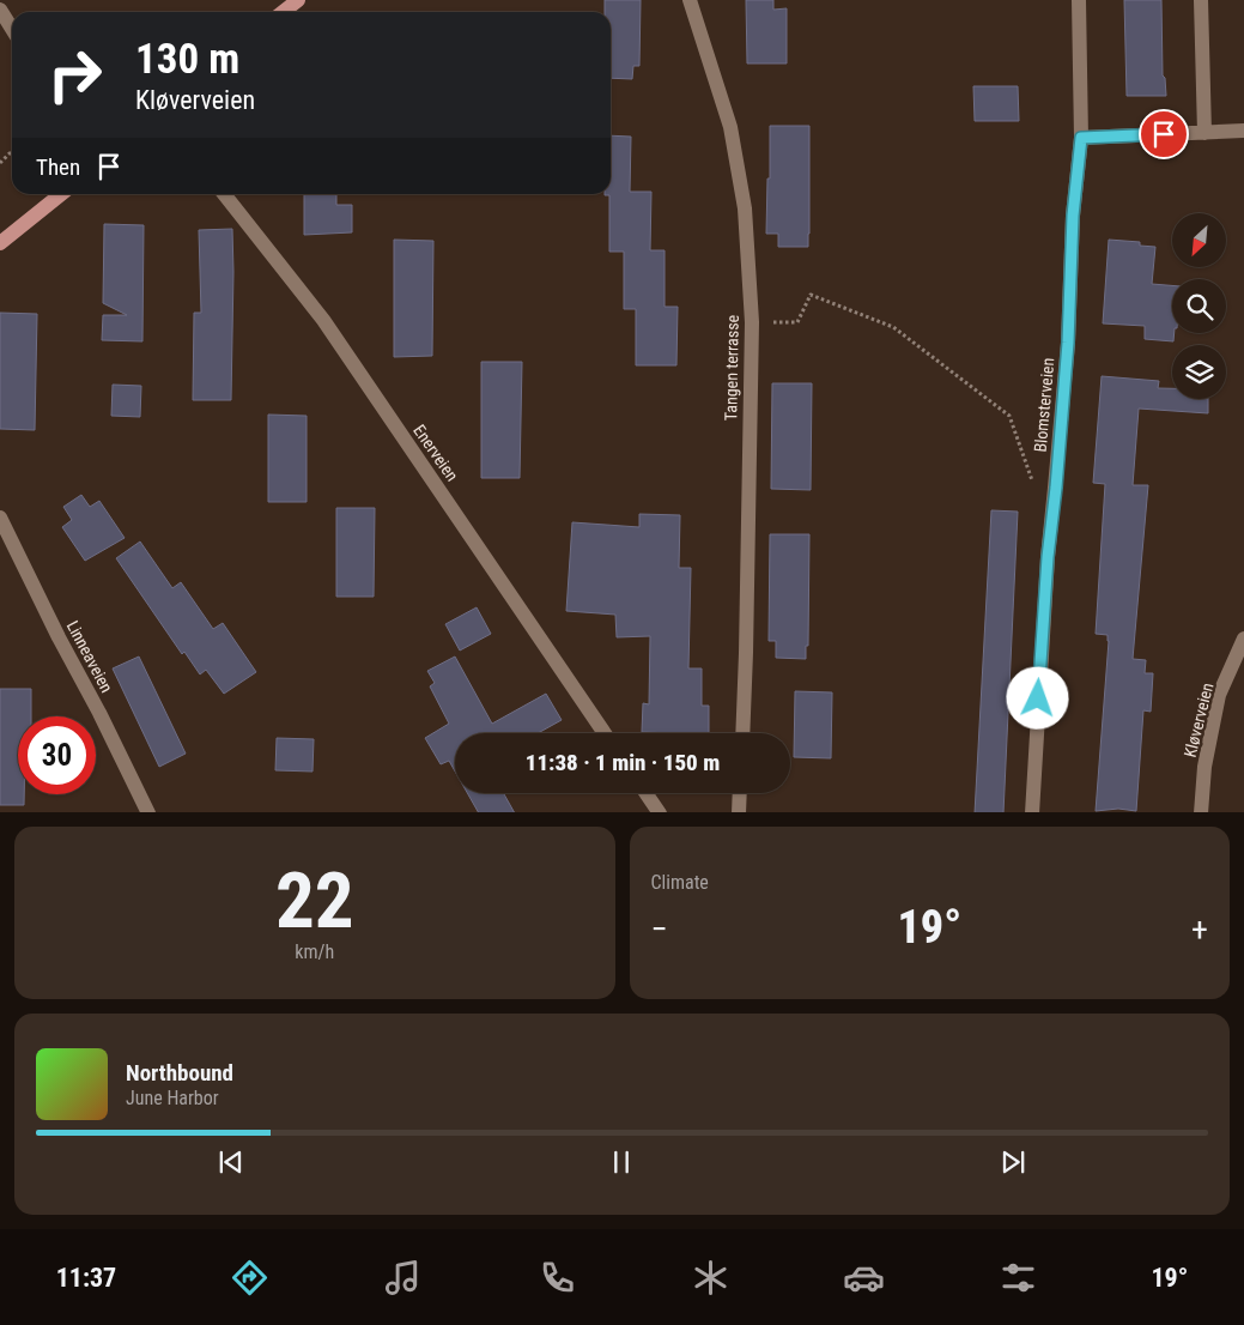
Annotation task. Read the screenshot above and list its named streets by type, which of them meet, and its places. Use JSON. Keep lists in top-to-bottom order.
{
  "streets": {
    "street": [
      "Tangen terrasse",
      "Blomsterveien",
      "Enerveien",
      "Linneaveien",
      "Kløverveien"
    ]
  },
  "north": "bottom left",
  "page": {
    "turn": ["130 m", "Kløverveien"],
    "then": "Then",
    "limit": "30",
    "trip": "11:38 · 1 min · 150 m",
    "tile": [
      ["22", "km/h"],
      "Climate"
    ],
    "heat": ["−", "19°", "+"],
    "song": ["Northbound", "June Harbor"],
    "tabs": ["11:37", "19°"]
  }
}
